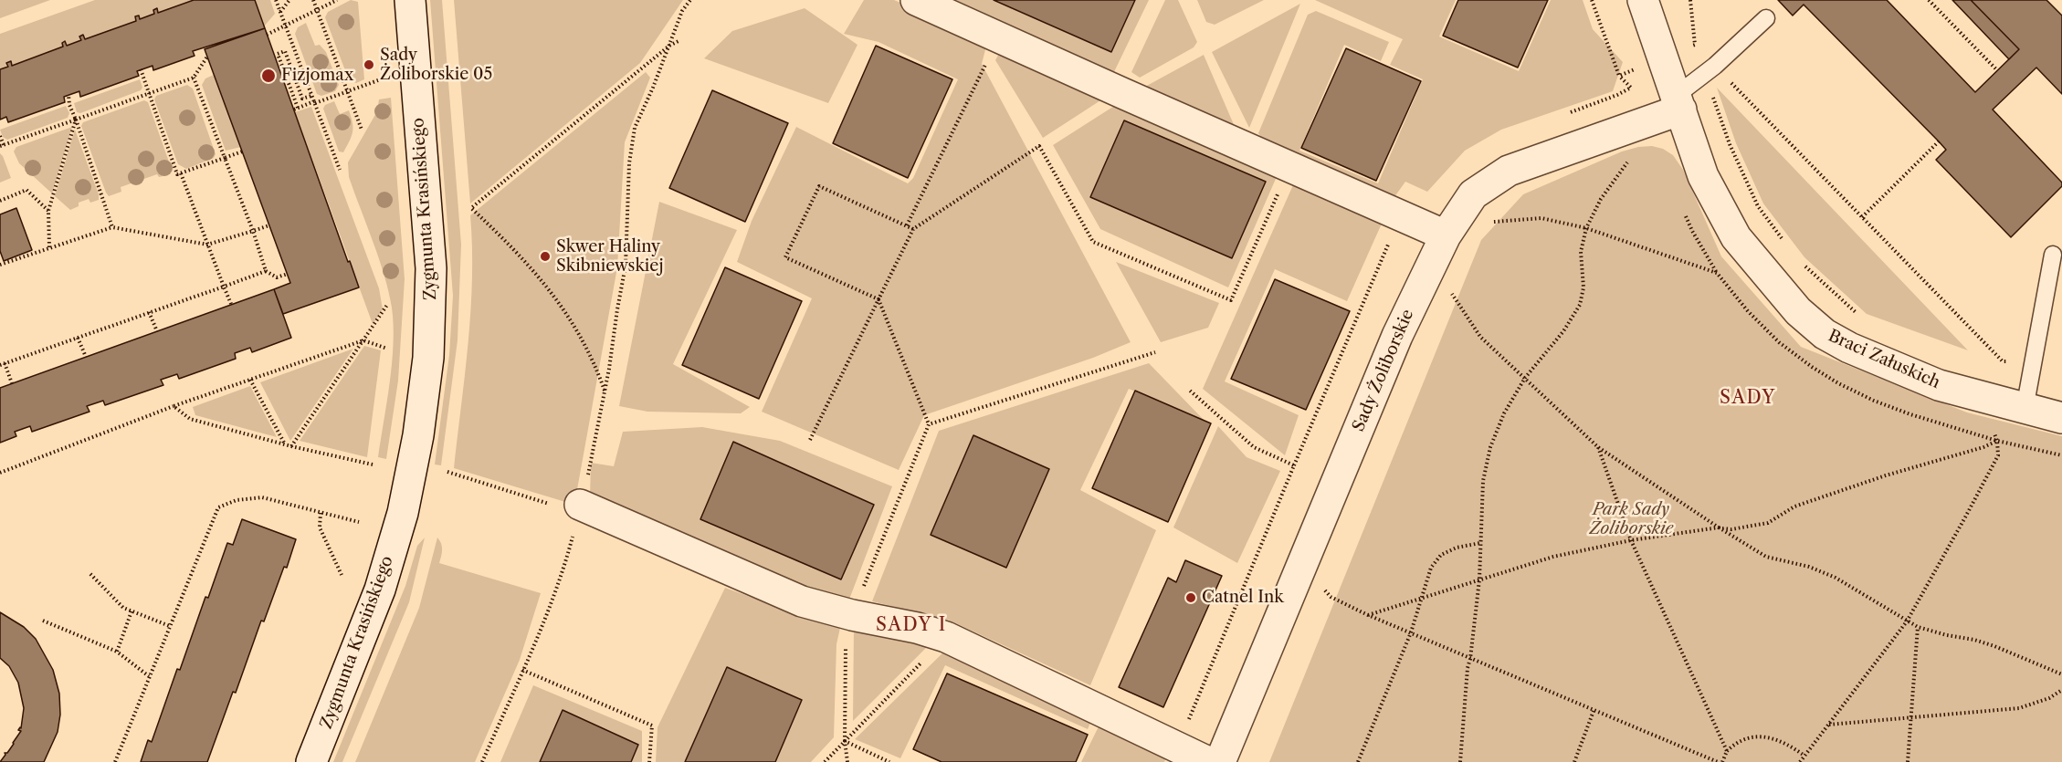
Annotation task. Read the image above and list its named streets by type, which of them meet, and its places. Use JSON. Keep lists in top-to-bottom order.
{
  "streets": {
    "street": ["Zygmunta Krasińskiego", "Braci Załuskich", "Sady Żoliborskie"]
  },
  "crossings": [
    ["Braci Załuskich", "Sady Żoliborskie"]
  ],
  "districts": ["SADY", "SADY I"],
  "parks": ["Park Sady Żoliborskie"],
  "places": [
    "Sady Żoliborskie 05",
    "Fizjomax",
    "Skwer Haliny Skibniewskiej",
    "Catnel Ink"
  ]
}
